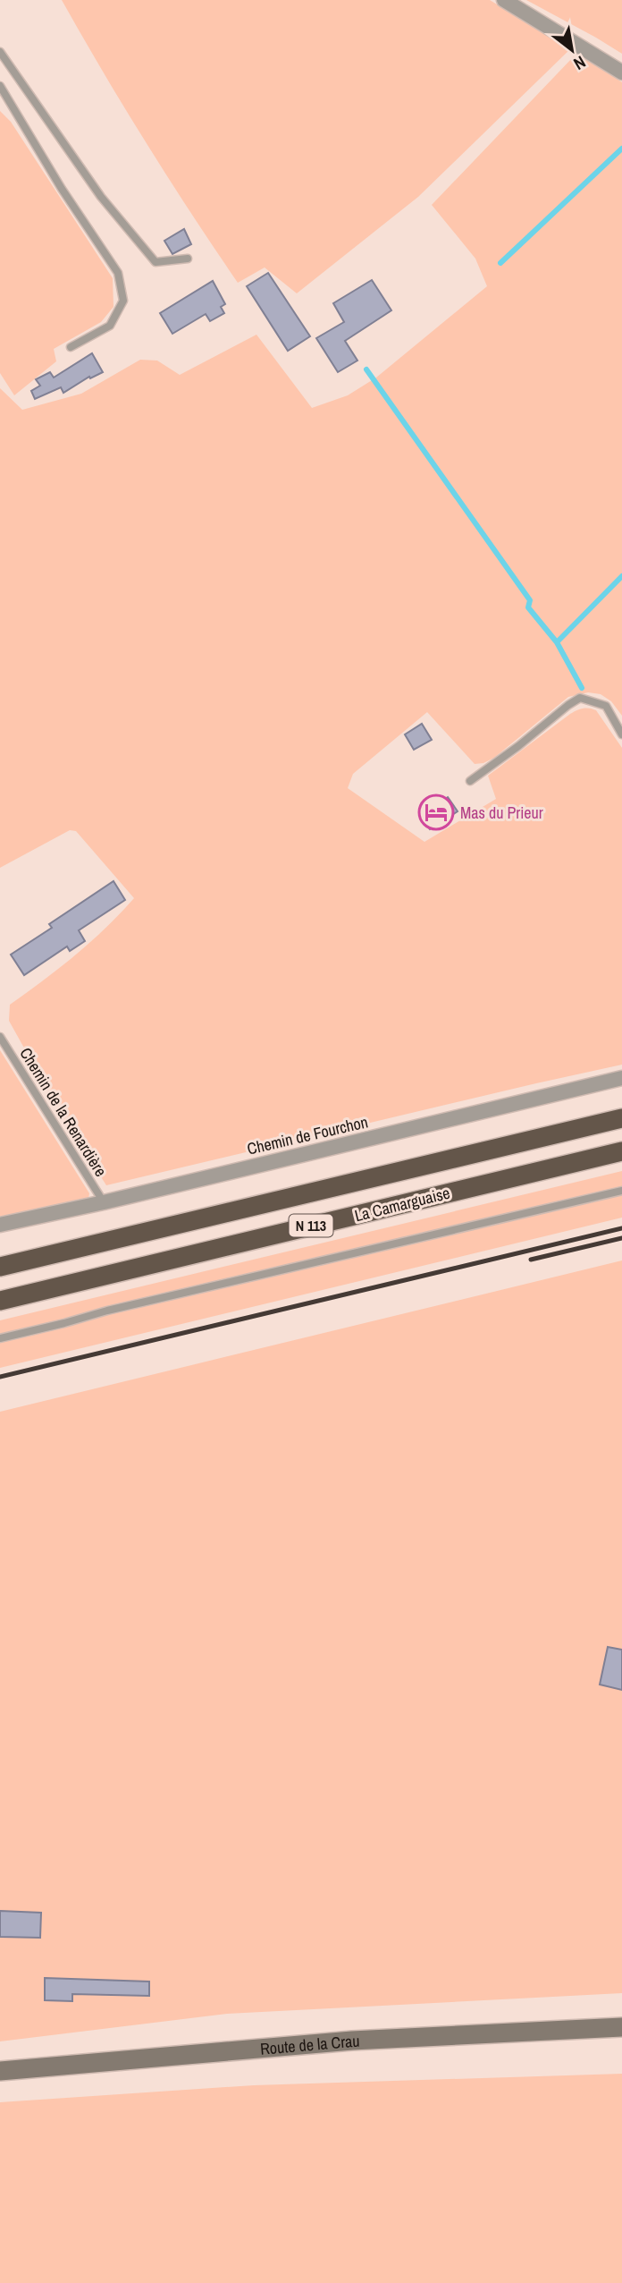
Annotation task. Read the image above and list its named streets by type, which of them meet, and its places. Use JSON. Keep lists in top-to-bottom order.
{
  "streets": {
    "highway": ["La Camarguaise", "N 113"],
    "main road": ["Route de la Crau"],
    "street": ["Chemin de Fourchon"],
    "lane": ["Chemin de la Renardière"]
  },
  "crossings": [
    ["Chemin de la Renardière", "Chemin de Fourchon"]
  ],
  "places": {
    "hotel": ["Mas du Prieur"]
  },
  "north": "bottom right"
}
